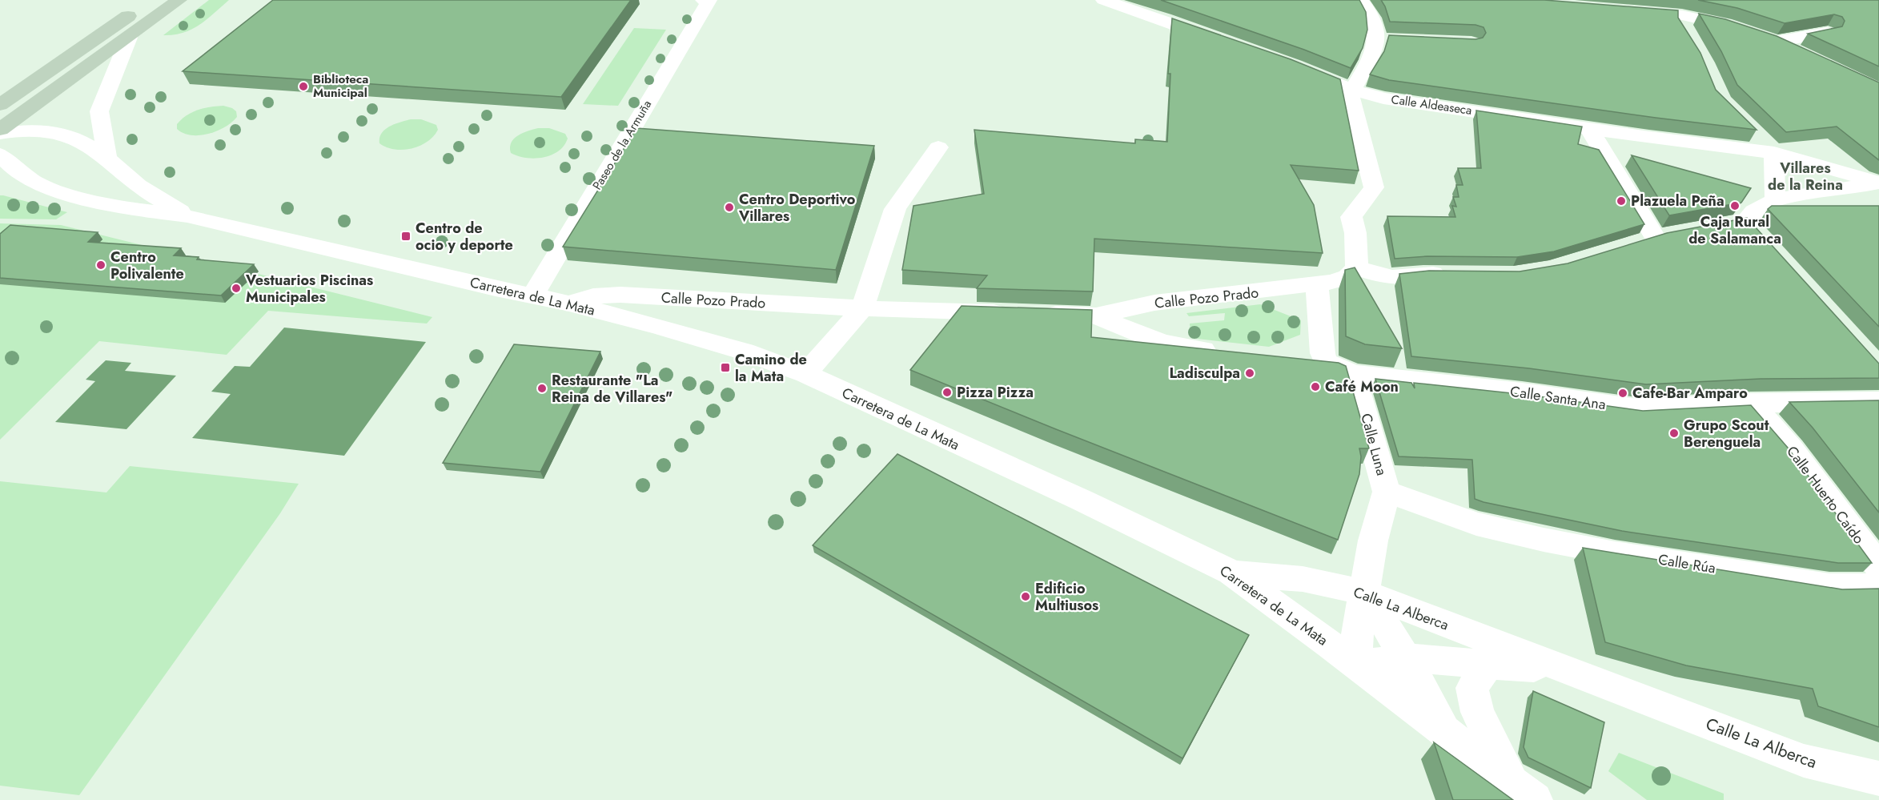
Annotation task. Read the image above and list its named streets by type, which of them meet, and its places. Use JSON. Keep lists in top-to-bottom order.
{
  "streets": {
    "street": [
      "Calle Aldeaseca",
      "Paseo de la Armuña",
      "Carretera de La Mata",
      "Calle Pozo Prado",
      "Calle Santa Ana",
      "Calle Luna",
      "Calle Huerto Caído",
      "Calle Rúa",
      "Calle La Alberca"
    ]
  },
  "crossings": [
    ["Paseo de la Armuña", "Carretera de La Mata"],
    ["Carretera de La Mata", "Calle Pozo Prado"],
    ["Carretera de La Mata", "Calle Luna"],
    ["Carretera de La Mata", "Calle La Alberca"],
    ["Calle Santa Ana", "Calle Luna"],
    ["Calle Santa Ana", "Calle Huerto Caído"],
    ["Calle Luna", "Calle Rúa"],
    ["Calle Luna", "Calle La Alberca"]
  ],
  "districts": ["Villares de la Reina"],
  "places": {
    "other": [
      "Biblioteca Municipal",
      "Plazuela Peña",
      "Caja Rural de Salamanca",
      "Centro Deportivo Villares",
      "Centro Polivalente",
      "Vestuarios Piscinas Municipales",
      "Ladisculpa",
      "Café Moon",
      "Restaurante \"La Reina de Villares\"",
      "Pizza Pizza",
      "Cafe-Bar Amparo",
      "Grupo Scout Berenguela",
      "Edificio Multiusos"
    ],
    "transit": ["Centro de ocio y deporte", "Camino de la Mata"]
  }
}
